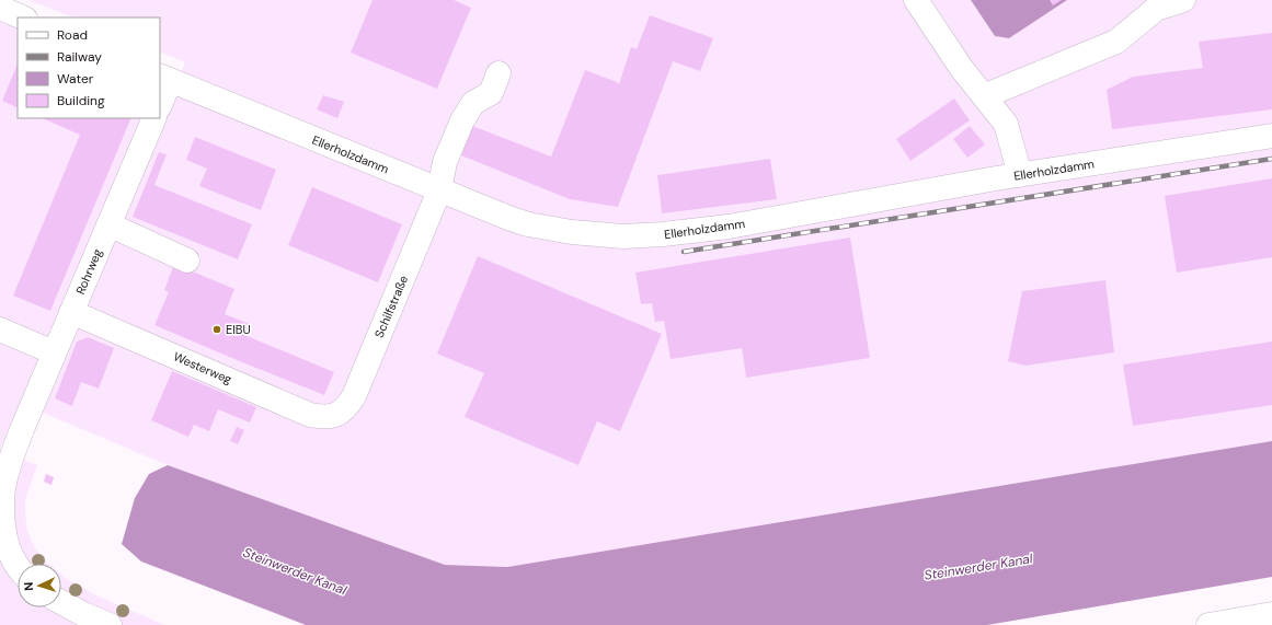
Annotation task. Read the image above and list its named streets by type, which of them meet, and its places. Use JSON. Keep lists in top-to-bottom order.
{
  "streets": {
    "street": [
      "Ellerholzdamm",
      "Rohrweg",
      "Schilfstraße",
      "Westerweg"
    ]
  },
  "crossings": [
    ["Ellerholzdamm", "Schilfstraße"],
    ["Rohrweg", "Westerweg"],
    ["Schilfstraße", "Westerweg"]
  ],
  "water": ["Steinwerder Kanal"],
  "places": ["EIBU"],
  "legend": [
    "Road",
    "Railway",
    "Water",
    "Building"
  ],
  "north": "left"
}
